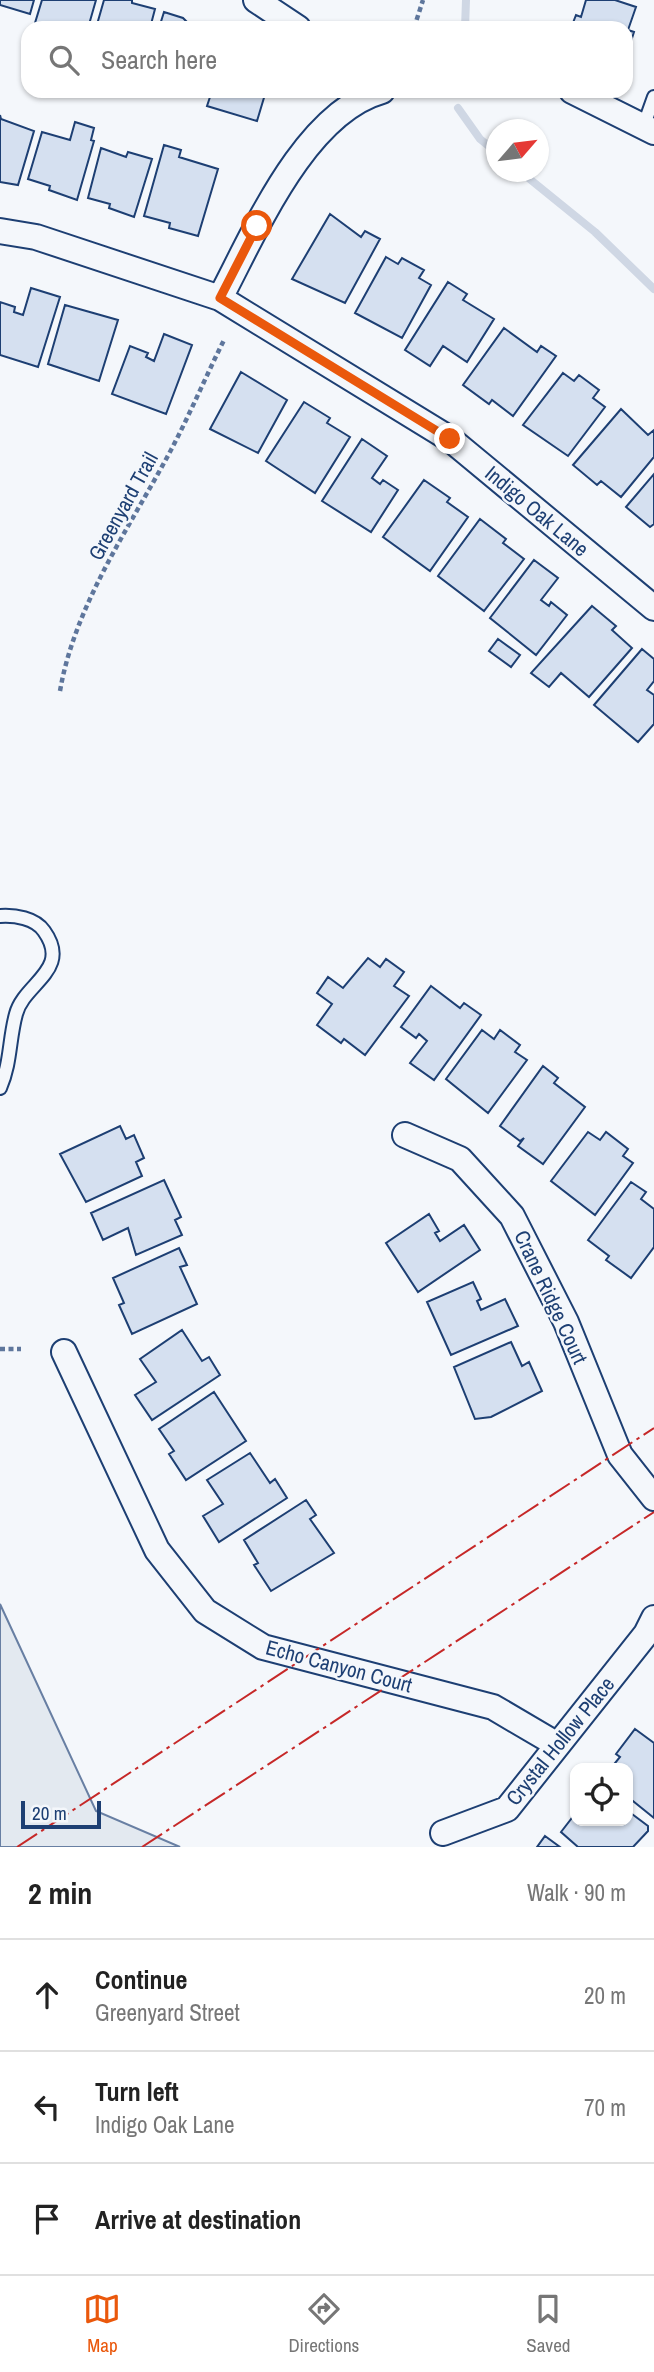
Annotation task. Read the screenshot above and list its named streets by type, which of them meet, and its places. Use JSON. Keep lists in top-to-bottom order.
{
  "streets": {
    "street": [
      "Indigo Oak Lane",
      "Crane Ridge Court",
      "Echo Canyon Court",
      "Crystal Hollow Place"
    ],
    "path": ["Greenyard Trail"]
  },
  "crossings": [
    ["Echo Canyon Court", "Crystal Hollow Place"]
  ],
  "scale_bar": "20 m",
  "north": "top right",
  "page": {
    "search": "Search here",
    "scale": "20 m",
    "heading": ["2 min", "Walk · 90 m"],
    "list": [
      ["Continue", "Greenyard Street", "20 m"],
      ["Turn left", "Indigo Oak Lane", "70 m"],
      "Arrive at destination"
    ],
    "nav": ["Map", "Directions", "Saved"]
  }
}
